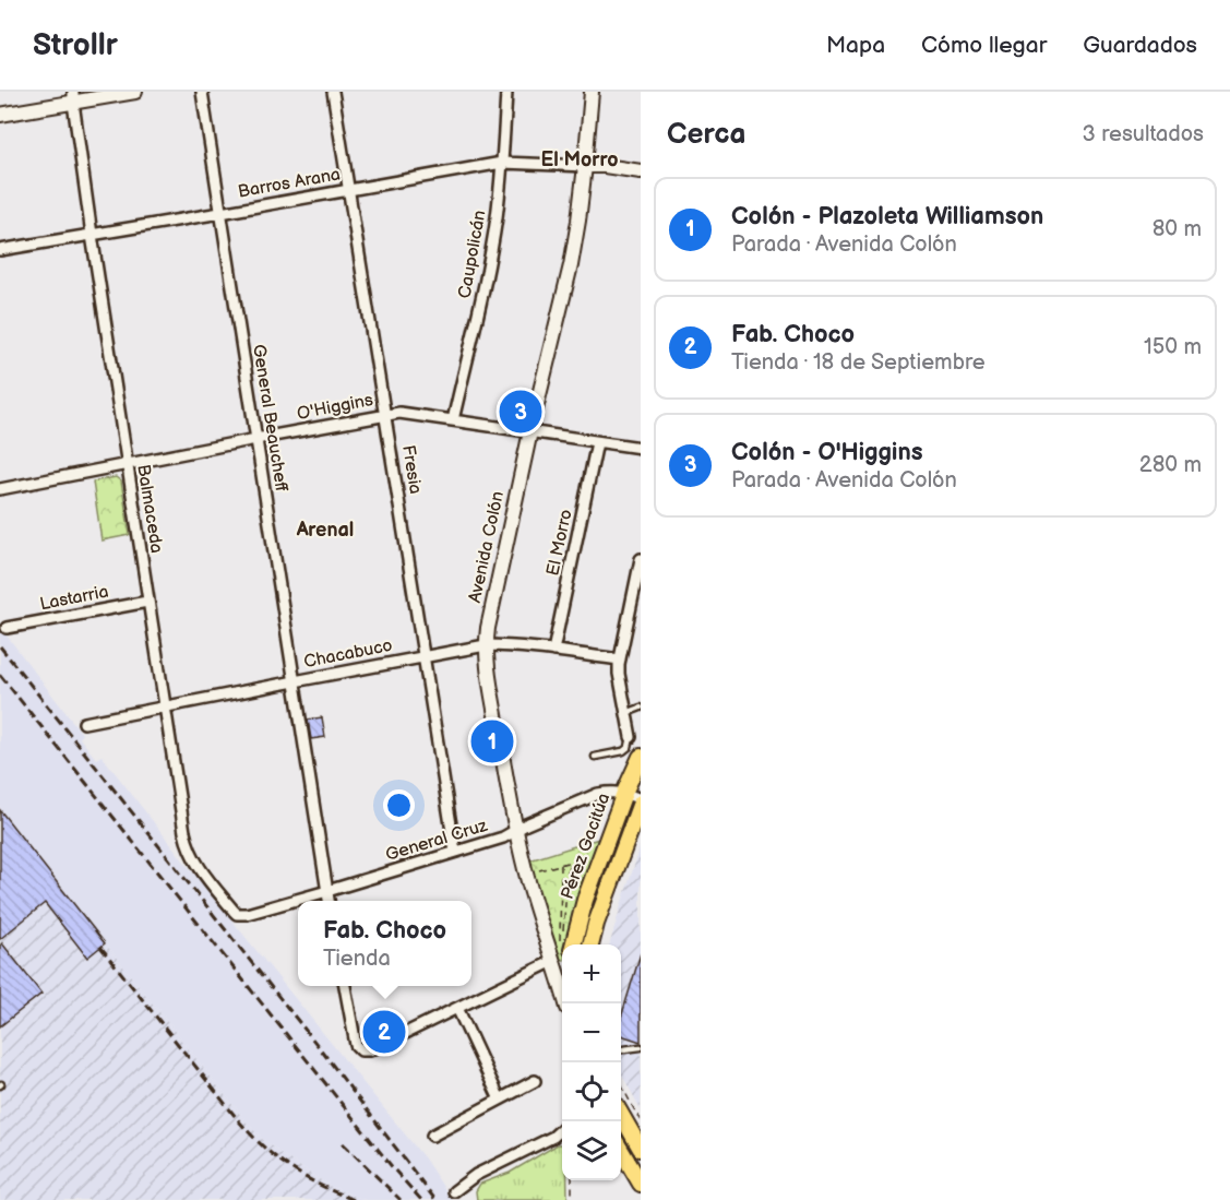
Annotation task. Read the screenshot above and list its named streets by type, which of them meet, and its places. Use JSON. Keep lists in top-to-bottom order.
{
  "streets": {
    "main road": ["Avenida Colón", "Pérez Gacitúa"],
    "street": [
      "Barros Arana",
      "Caupolicán",
      "O'Higgins",
      "General Beaucheff",
      "Fresia",
      "Balmaceda",
      "El Morro",
      "Lastarria",
      "Chacabuco",
      "General Cruz"
    ]
  },
  "crossings": [
    ["Barros Arana", "Caupolicán"],
    ["Barros Arana", "General Beaucheff"],
    ["Barros Arana", "Fresia"],
    ["Barros Arana", "Balmaceda"],
    ["Barros Arana", "Avenida Colón"],
    ["Caupolicán", "O'Higgins"],
    ["O'Higgins", "General Beaucheff"],
    ["O'Higgins", "Fresia"],
    ["O'Higgins", "Balmaceda"],
    ["O'Higgins", "El Morro"],
    ["O'Higgins", "Avenida Colón"],
    ["General Beaucheff", "Chacabuco"],
    ["General Beaucheff", "General Cruz"],
    ["Fresia", "Chacabuco"],
    ["Fresia", "General Cruz"],
    ["Balmaceda", "Lastarria"],
    ["Balmaceda", "Chacabuco"],
    ["Balmaceda", "General Cruz"],
    ["El Morro", "Chacabuco"],
    ["Avenida Colón", "Chacabuco"],
    ["Avenida Colón", "General Cruz"],
    ["General Cruz", "Pérez Gacitúa"]
  ],
  "districts": ["El Morro", "Arenal"],
  "page": {
    "header": "Strollr",
    "nav": ["Mapa", "Cómo llegar", "Guardados"],
    "heading": ["Cerca", "3 resultados"],
    "list": [
      {
        "mark": "1",
        "name": "Colón - Plazoleta Williamson",
        "note": "Parada · Avenida Colón",
        "value": "80 m"
      },
      {
        "mark": "2",
        "name": "Fab. Choco",
        "note": "Tienda · 18 de Septiembre",
        "value": "150 m"
      },
      {
        "mark": "3",
        "name": "Colón - O'Higgins",
        "note": "Parada · Avenida Colón",
        "value": "280 m"
      }
    ],
    "pins": ["3", "1", "2"],
    "popup": ["Fab. Choco", "Tienda"],
    "map_buttons": ["+", "−"]
  }
}
